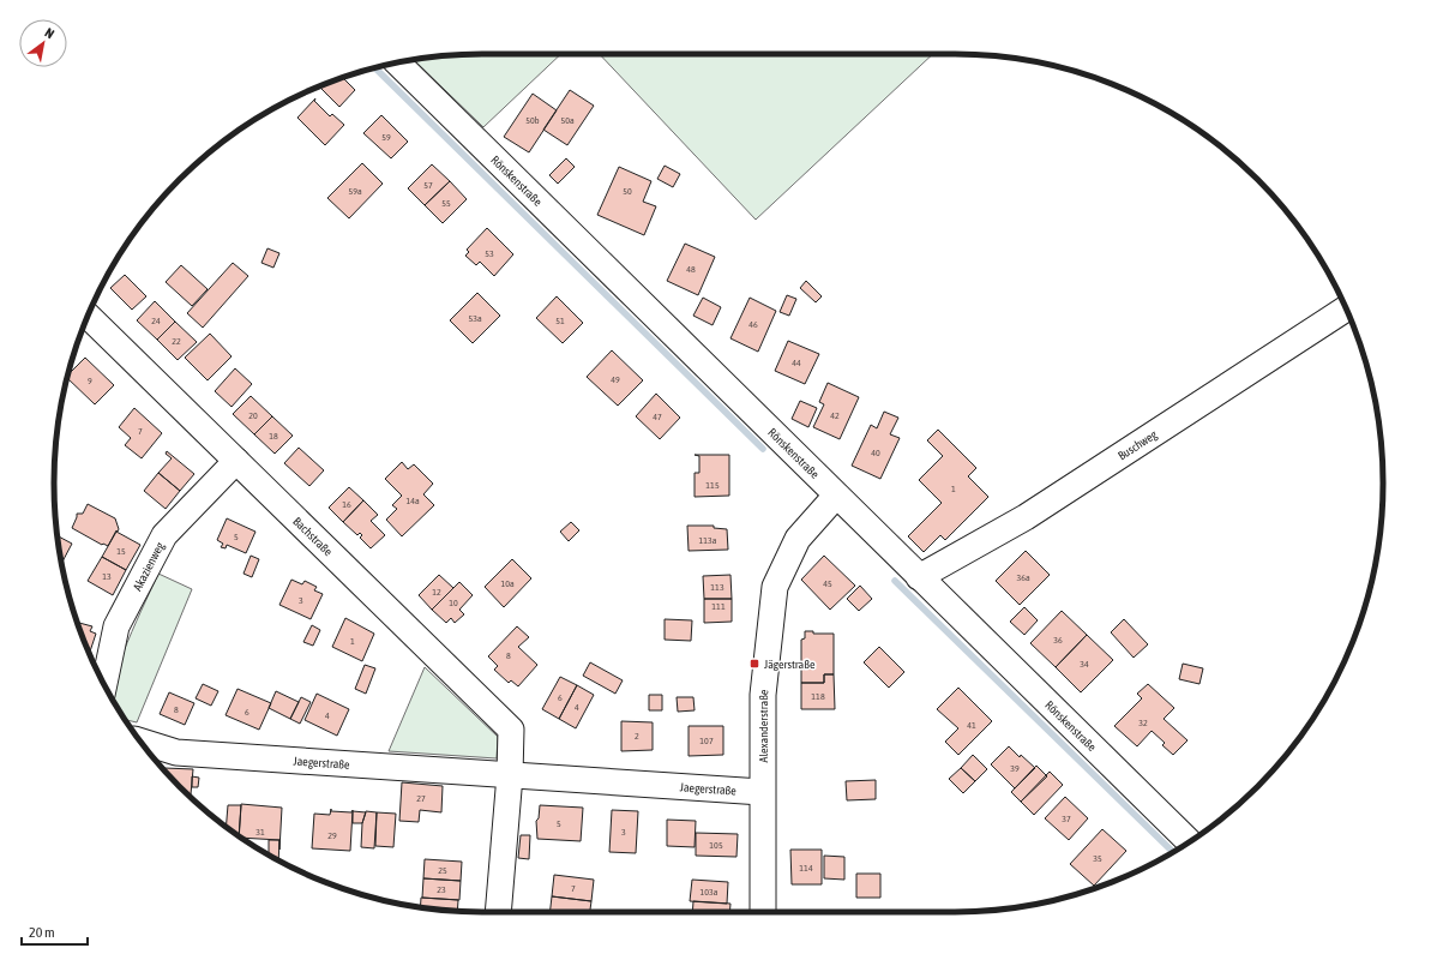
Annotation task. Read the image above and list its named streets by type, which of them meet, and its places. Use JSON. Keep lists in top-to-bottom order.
{
  "streets": {
    "street": [
      "Rönskenstraße",
      "Buschweg",
      "Bachstraße",
      "Akazienweg",
      "Alexanderstraße",
      "Jaegerstraße"
    ]
  },
  "crossings": [
    ["Rönskenstraße", "Buschweg"],
    ["Rönskenstraße", "Alexanderstraße"],
    ["Bachstraße", "Akazienweg"],
    ["Bachstraße", "Jaegerstraße"],
    ["Alexanderstraße", "Jaegerstraße"]
  ],
  "places": {
    "transit": ["Jägerstraße"]
  },
  "house_numbers": [
    "50b",
    "50a",
    "59",
    "57",
    "59a",
    "50",
    "55",
    "53",
    "48",
    "53a",
    "24",
    "51",
    "46",
    "22",
    "44",
    "49",
    "9",
    "20",
    "42",
    "47",
    "7",
    "18",
    "40",
    "115",
    "1",
    "14a",
    "16",
    "5",
    "113a",
    "15",
    "13",
    "36a",
    "10a",
    "45",
    "113",
    "12",
    "3",
    "10",
    "111",
    "36",
    "1",
    "8",
    "34",
    "118",
    "6",
    "4",
    "8",
    "6",
    "4",
    "32",
    "41",
    "2",
    "107",
    "39",
    "27",
    "37",
    "5",
    "31",
    "3",
    "29",
    "105",
    "35",
    "114",
    "25",
    "7",
    "23",
    "103a"
  ],
  "scale_bar": "20 m",
  "north": "top right"
}
